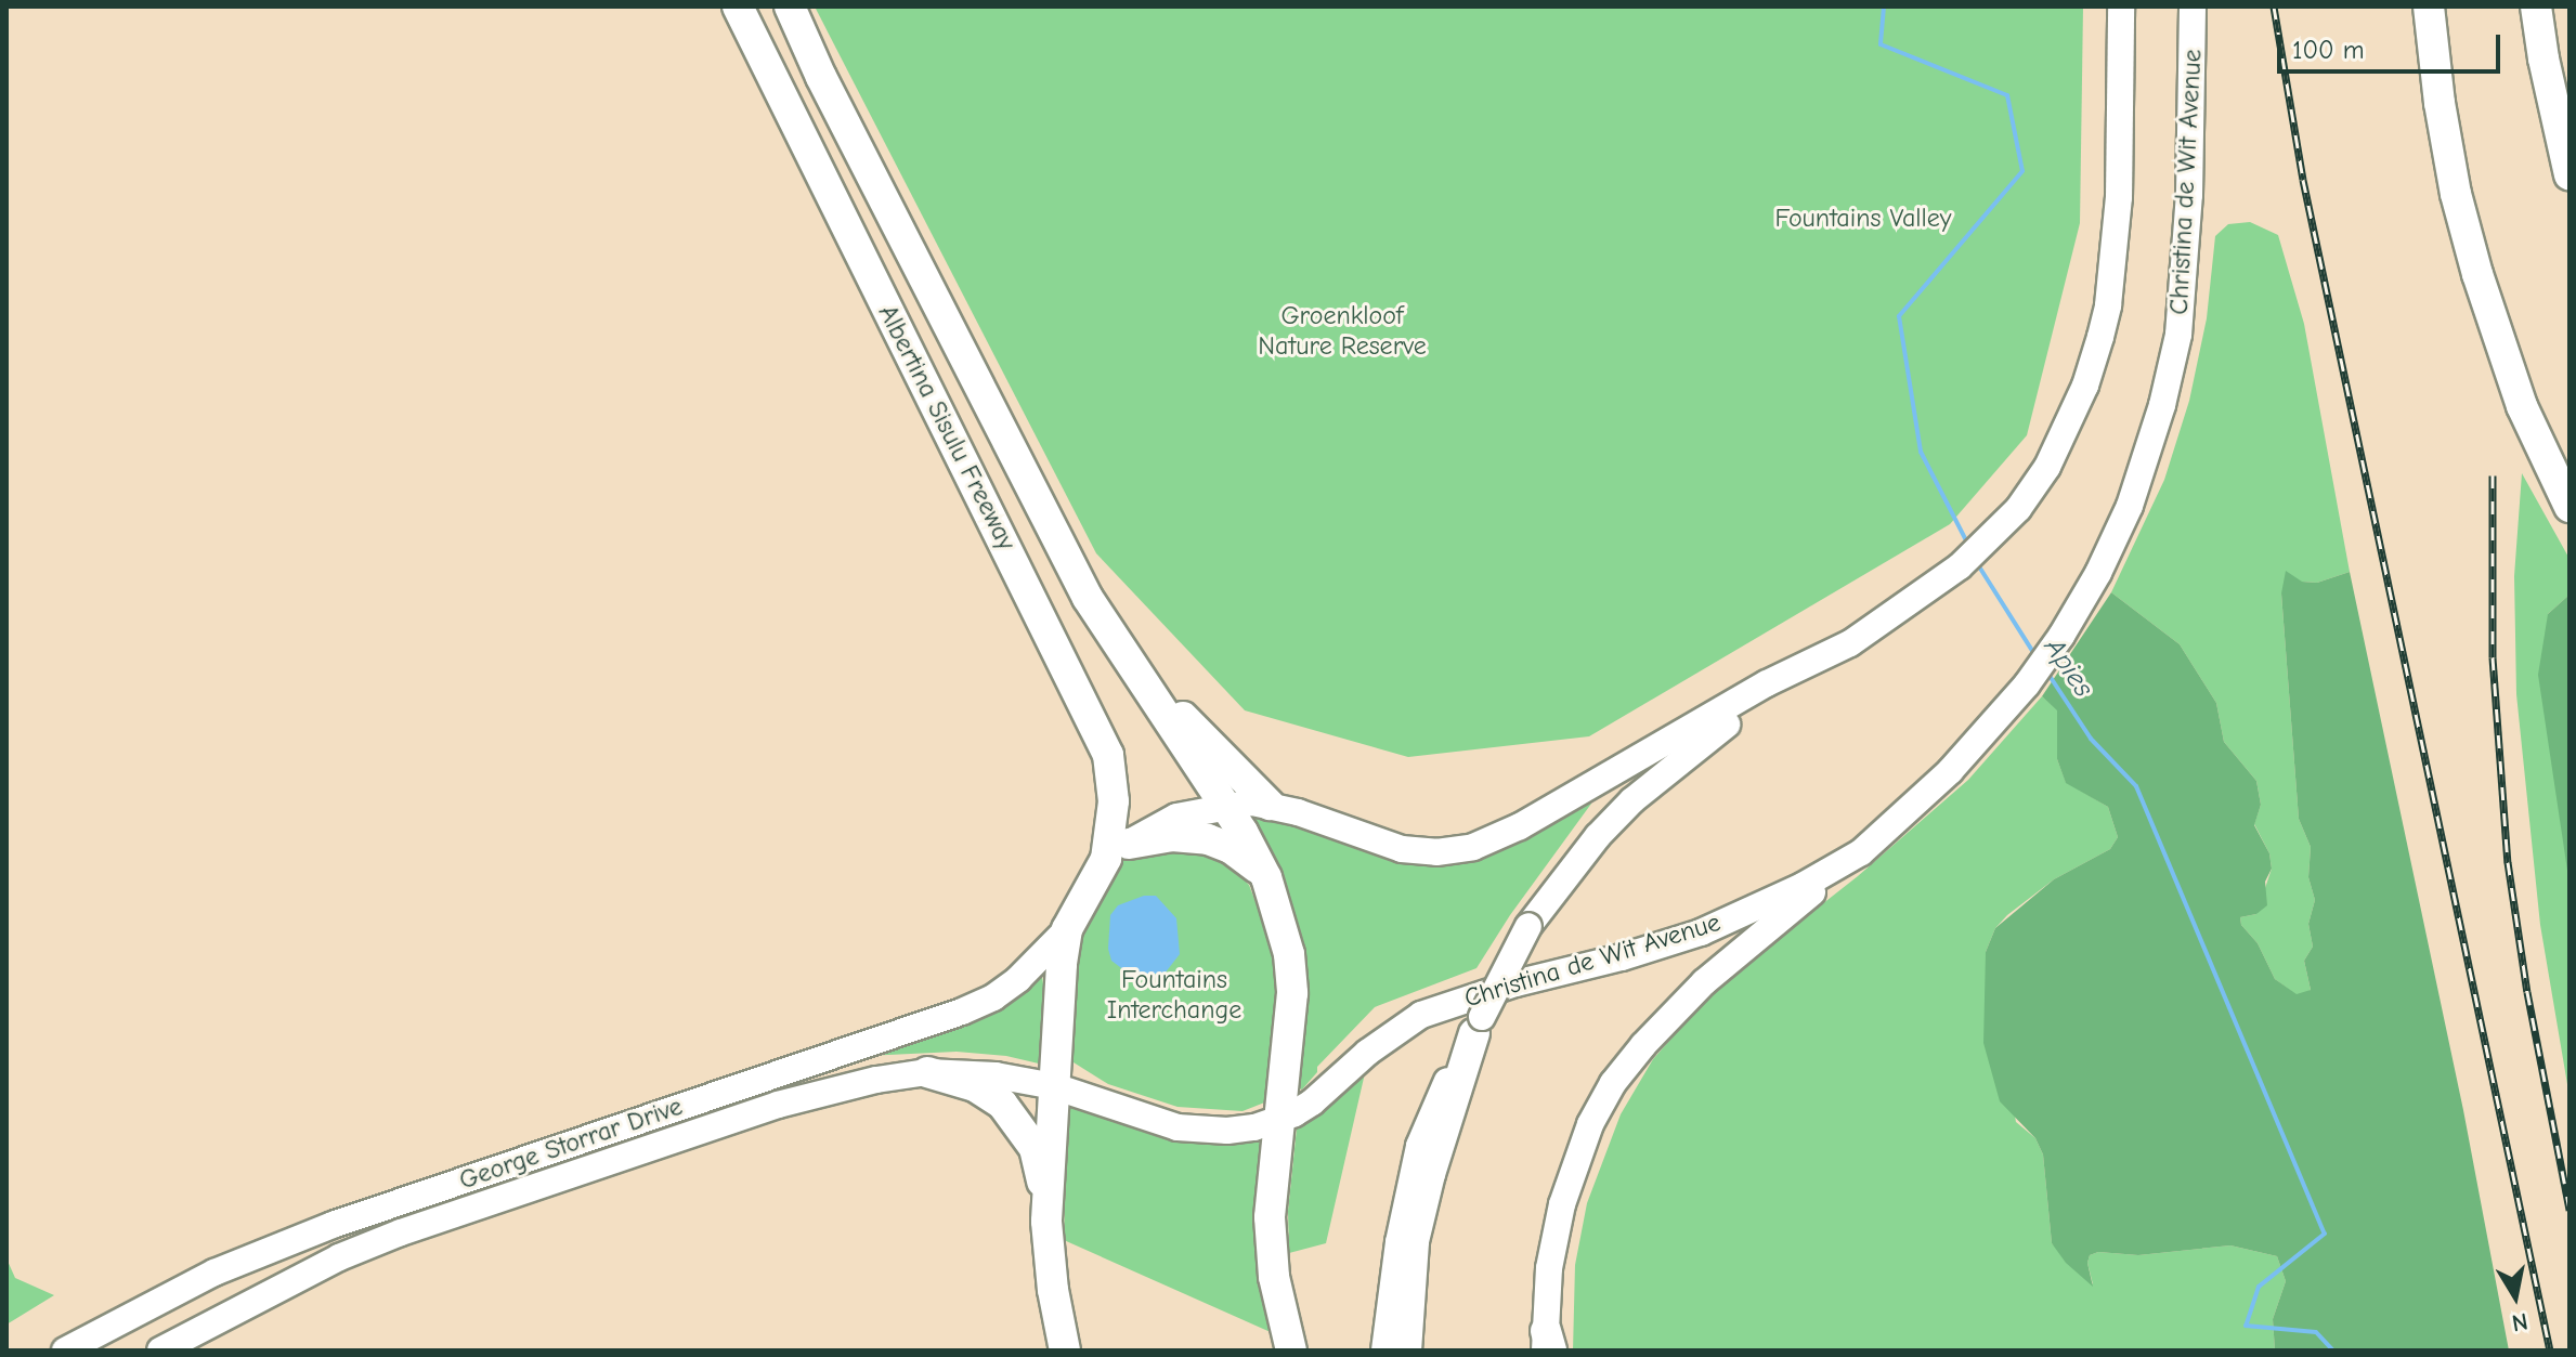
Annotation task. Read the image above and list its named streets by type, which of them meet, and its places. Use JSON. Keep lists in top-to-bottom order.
{
  "streets": {
    "highway": ["Albertina Sisulu Freeway"],
    "main road": ["Christina de Wit Avenue", "George Storrar Drive"]
  },
  "crossings": [
    ["Christina de Wit Avenue", "Albertina Sisulu Freeway"],
    ["Christina de Wit Avenue", "George Storrar Drive"],
    ["Albertina Sisulu Freeway", "George Storrar Drive"]
  ],
  "water": ["Apies"],
  "parks": ["Fountains Valley", "Groenkloof Nature Reserve", "Fountains Interchange"],
  "scale_bar": "100 m",
  "north": "bottom"
}
